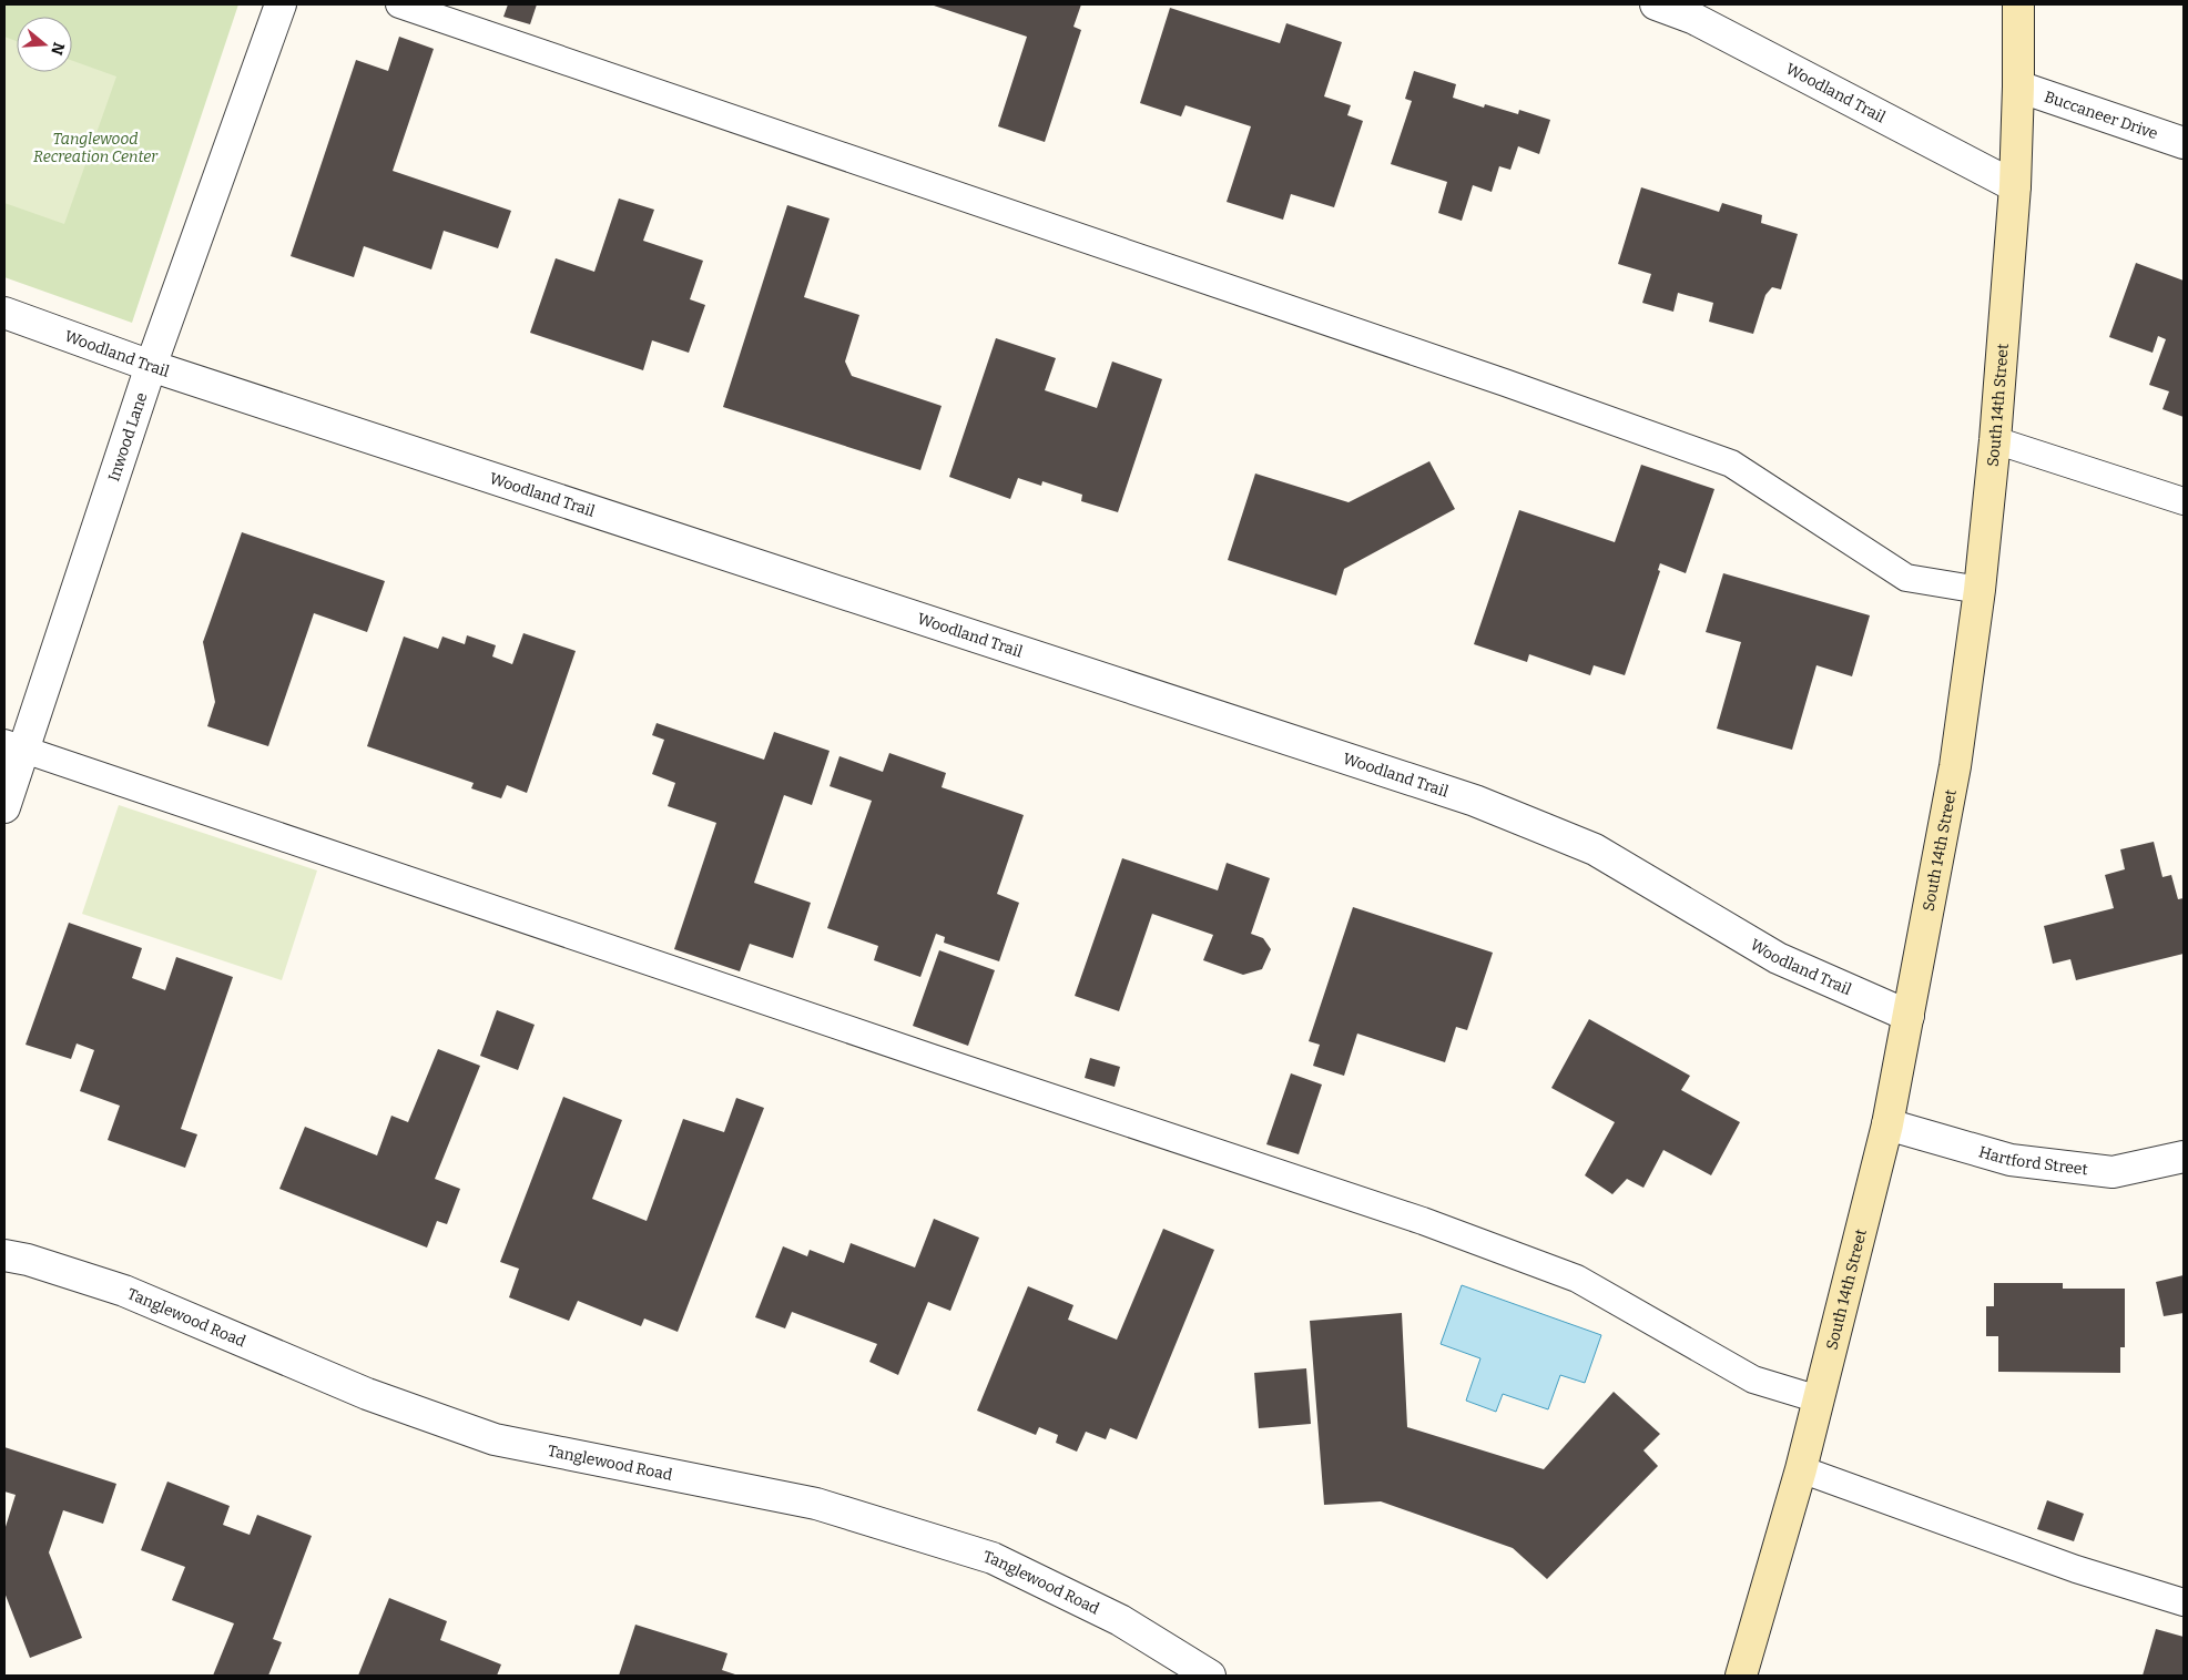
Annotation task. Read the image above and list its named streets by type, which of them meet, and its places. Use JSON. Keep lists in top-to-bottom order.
{
  "streets": {
    "main road": ["South 14th Street"],
    "street": [
      "Woodland Trail",
      "Buccaneer Drive",
      "Inwood Lane",
      "Hartford Street",
      "Tanglewood Road"
    ]
  },
  "crossings": [
    ["Woodland Trail", "South 14th Street"],
    ["Woodland Trail", "Inwood Lane"],
    ["Buccaneer Drive", "South 14th Street"],
    ["South 14th Street", "Hartford Street"]
  ],
  "parks": ["Tanglewood Recreation Center"],
  "north": "right"
}
